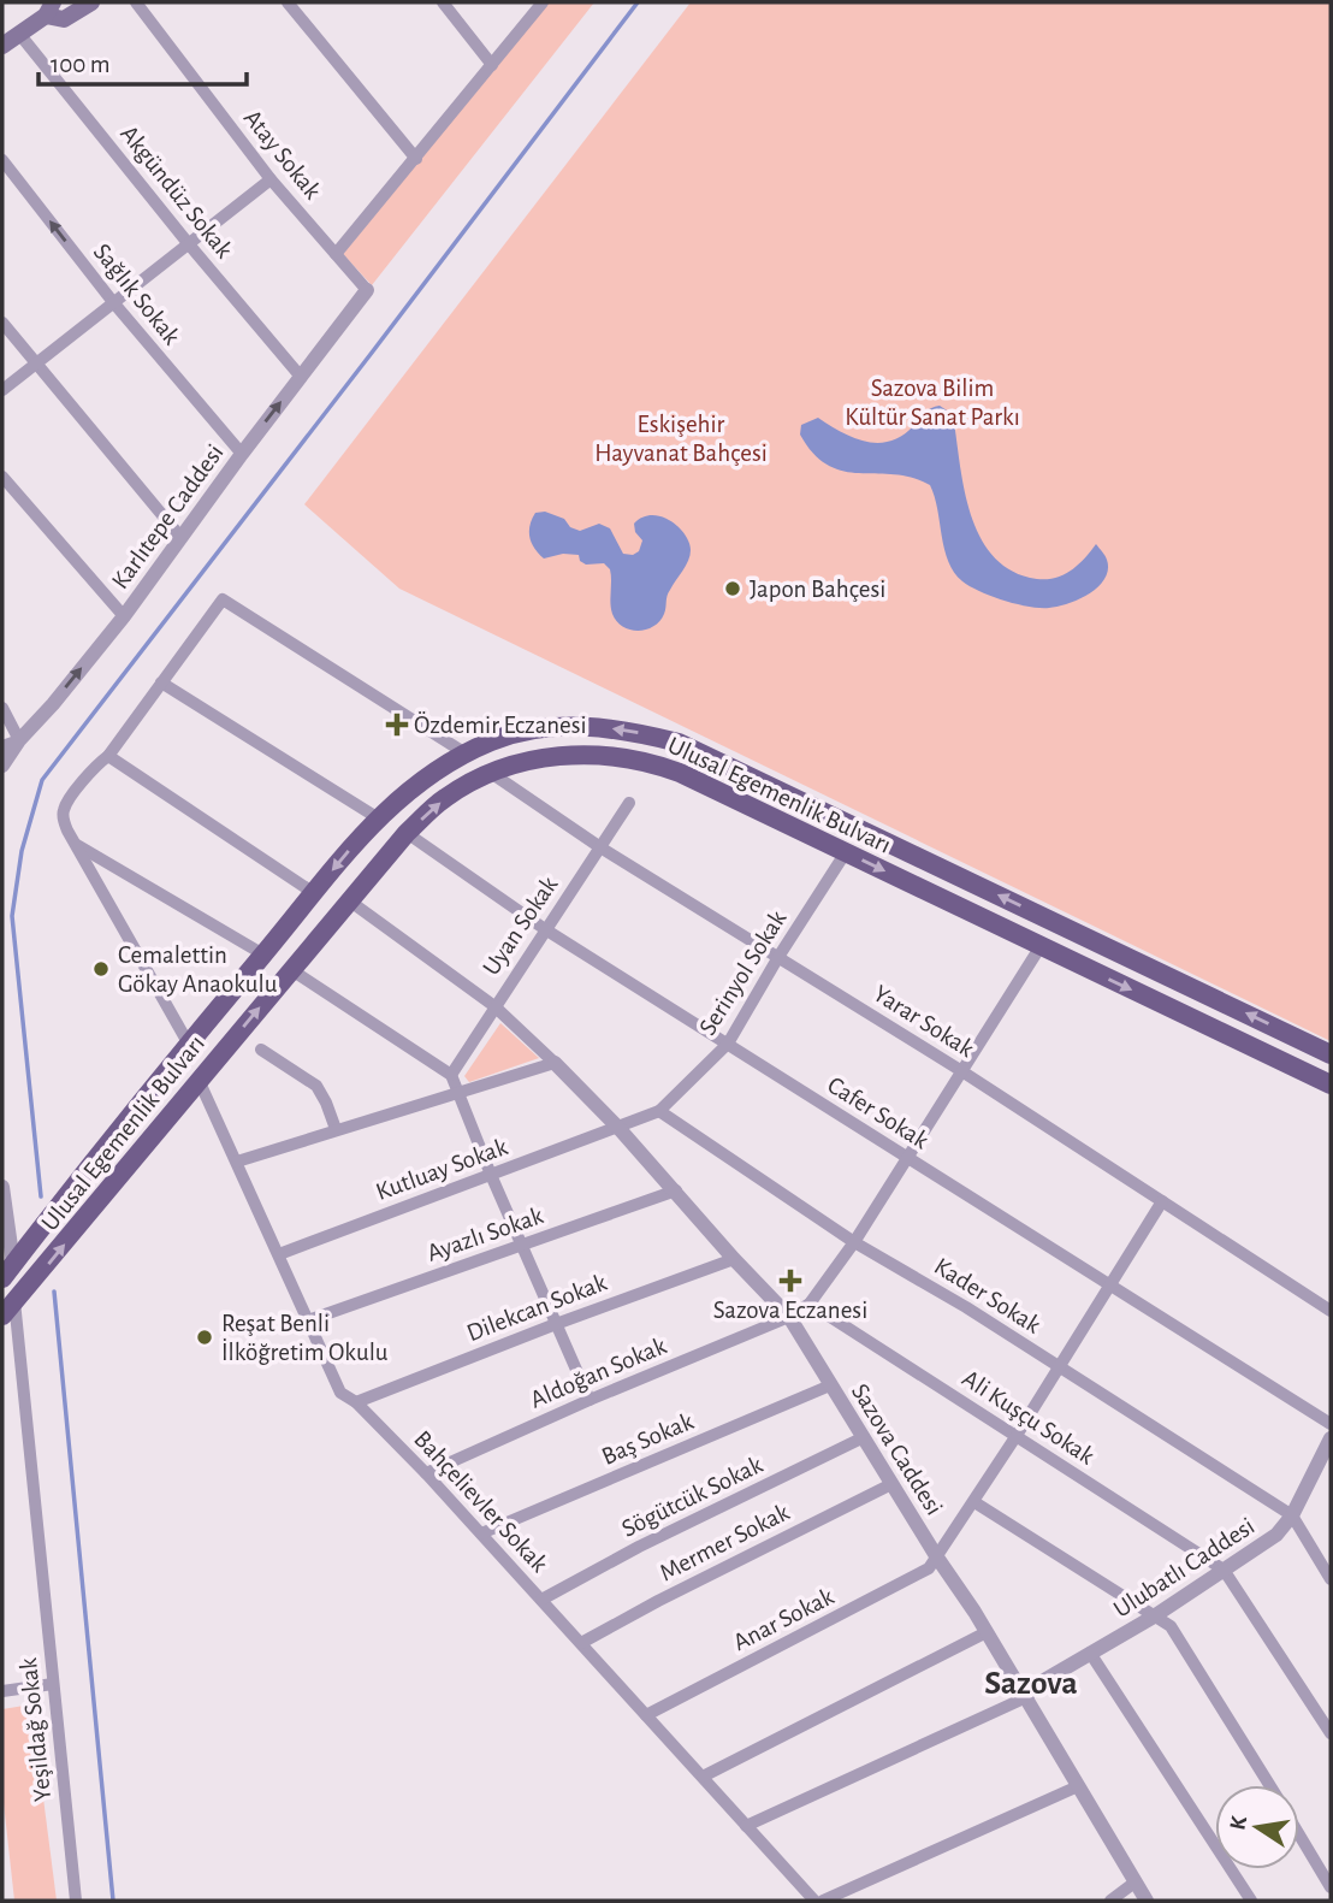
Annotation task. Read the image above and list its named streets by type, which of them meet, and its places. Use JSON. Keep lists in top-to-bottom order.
{
  "streets": {
    "main road": ["Ulusal Egemenlik Bulvarı"],
    "street": [
      "Atay Sokak",
      "Akgündüz Sokak",
      "Sağlık Sokak",
      "Karlıtepe Caddesi",
      "Uyan Sokak",
      "Serinyol Sokak",
      "Yarar Sokak",
      "Cafer Sokak",
      "Kutluay Sokak",
      "Ayazlı Sokak",
      "Kader Sokak",
      "Dilekcan Sokak",
      "Aldoğan Sokak",
      "Ali Kuşçu Sokak",
      "Baş Sokak",
      "Sazova Caddesi",
      "Sögütcük Sokak",
      "Bahçelievler Sokak",
      "Mermer Sokak",
      "Ulubatlı Caddesi",
      "Anar Sokak",
      "Yeşildağ Sokak"
    ]
  },
  "crossings": [
    ["Atay Sokak", "Karlıtepe Caddesi"],
    ["Akgündüz Sokak", "Karlıtepe Caddesi"],
    ["Sağlık Sokak", "Karlıtepe Caddesi"],
    ["Ulusal Egemenlik Bulvarı", "Serinyol Sokak"],
    ["Ulusal Egemenlik Bulvarı", "Yarar Sokak"],
    ["Ulusal Egemenlik Bulvarı", "Cafer Sokak"],
    ["Ulusal Egemenlik Bulvarı", "Bahçelievler Sokak"],
    ["Ulusal Egemenlik Bulvarı", "Yeşildağ Sokak"],
    ["Uyan Sokak", "Yarar Sokak"],
    ["Uyan Sokak", "Cafer Sokak"],
    ["Serinyol Sokak", "Yarar Sokak"],
    ["Serinyol Sokak", "Cafer Sokak"],
    ["Serinyol Sokak", "Kutluay Sokak"],
    ["Serinyol Sokak", "Kader Sokak"],
    ["Serinyol Sokak", "Sazova Caddesi"],
    ["Kutluay Sokak", "Sazova Caddesi"],
    ["Kutluay Sokak", "Bahçelievler Sokak"],
    ["Ayazlı Sokak", "Sazova Caddesi"],
    ["Ayazlı Sokak", "Bahçelievler Sokak"],
    ["Kader Sokak", "Ulubatlı Caddesi"],
    ["Dilekcan Sokak", "Sazova Caddesi"],
    ["Dilekcan Sokak", "Bahçelievler Sokak"],
    ["Aldoğan Sokak", "Ali Kuşçu Sokak"],
    ["Aldoğan Sokak", "Sazova Caddesi"],
    ["Aldoğan Sokak", "Bahçelievler Sokak"],
    ["Ali Kuşçu Sokak", "Ulubatlı Caddesi"],
    ["Baş Sokak", "Sazova Caddesi"],
    ["Baş Sokak", "Bahçelievler Sokak"],
    ["Sazova Caddesi", "Sögütcük Sokak"],
    ["Sazova Caddesi", "Mermer Sokak"],
    ["Sazova Caddesi", "Ulubatlı Caddesi"],
    ["Sazova Caddesi", "Anar Sokak"],
    ["Sögütcük Sokak", "Bahçelievler Sokak"],
    ["Bahçelievler Sokak", "Mermer Sokak"],
    ["Bahçelievler Sokak", "Anar Sokak"]
  ],
  "one_way": ["Sağlık Sokak"],
  "districts": ["Sazova"],
  "parks": ["Sazova Bilim Kültür Sanat Parkı", "Eskişehir Hayvanat Bahçesi"],
  "places": {
    "other": ["Japon Bahçesi", "Cemalettin Gökay Anaokulu", "Reşat Benli İlköğretim Okulu"],
    "health": ["Özdemir Eczanesi", "Sazova Eczanesi"]
  },
  "scale_bar": "100 m",
  "north": "left"
}
